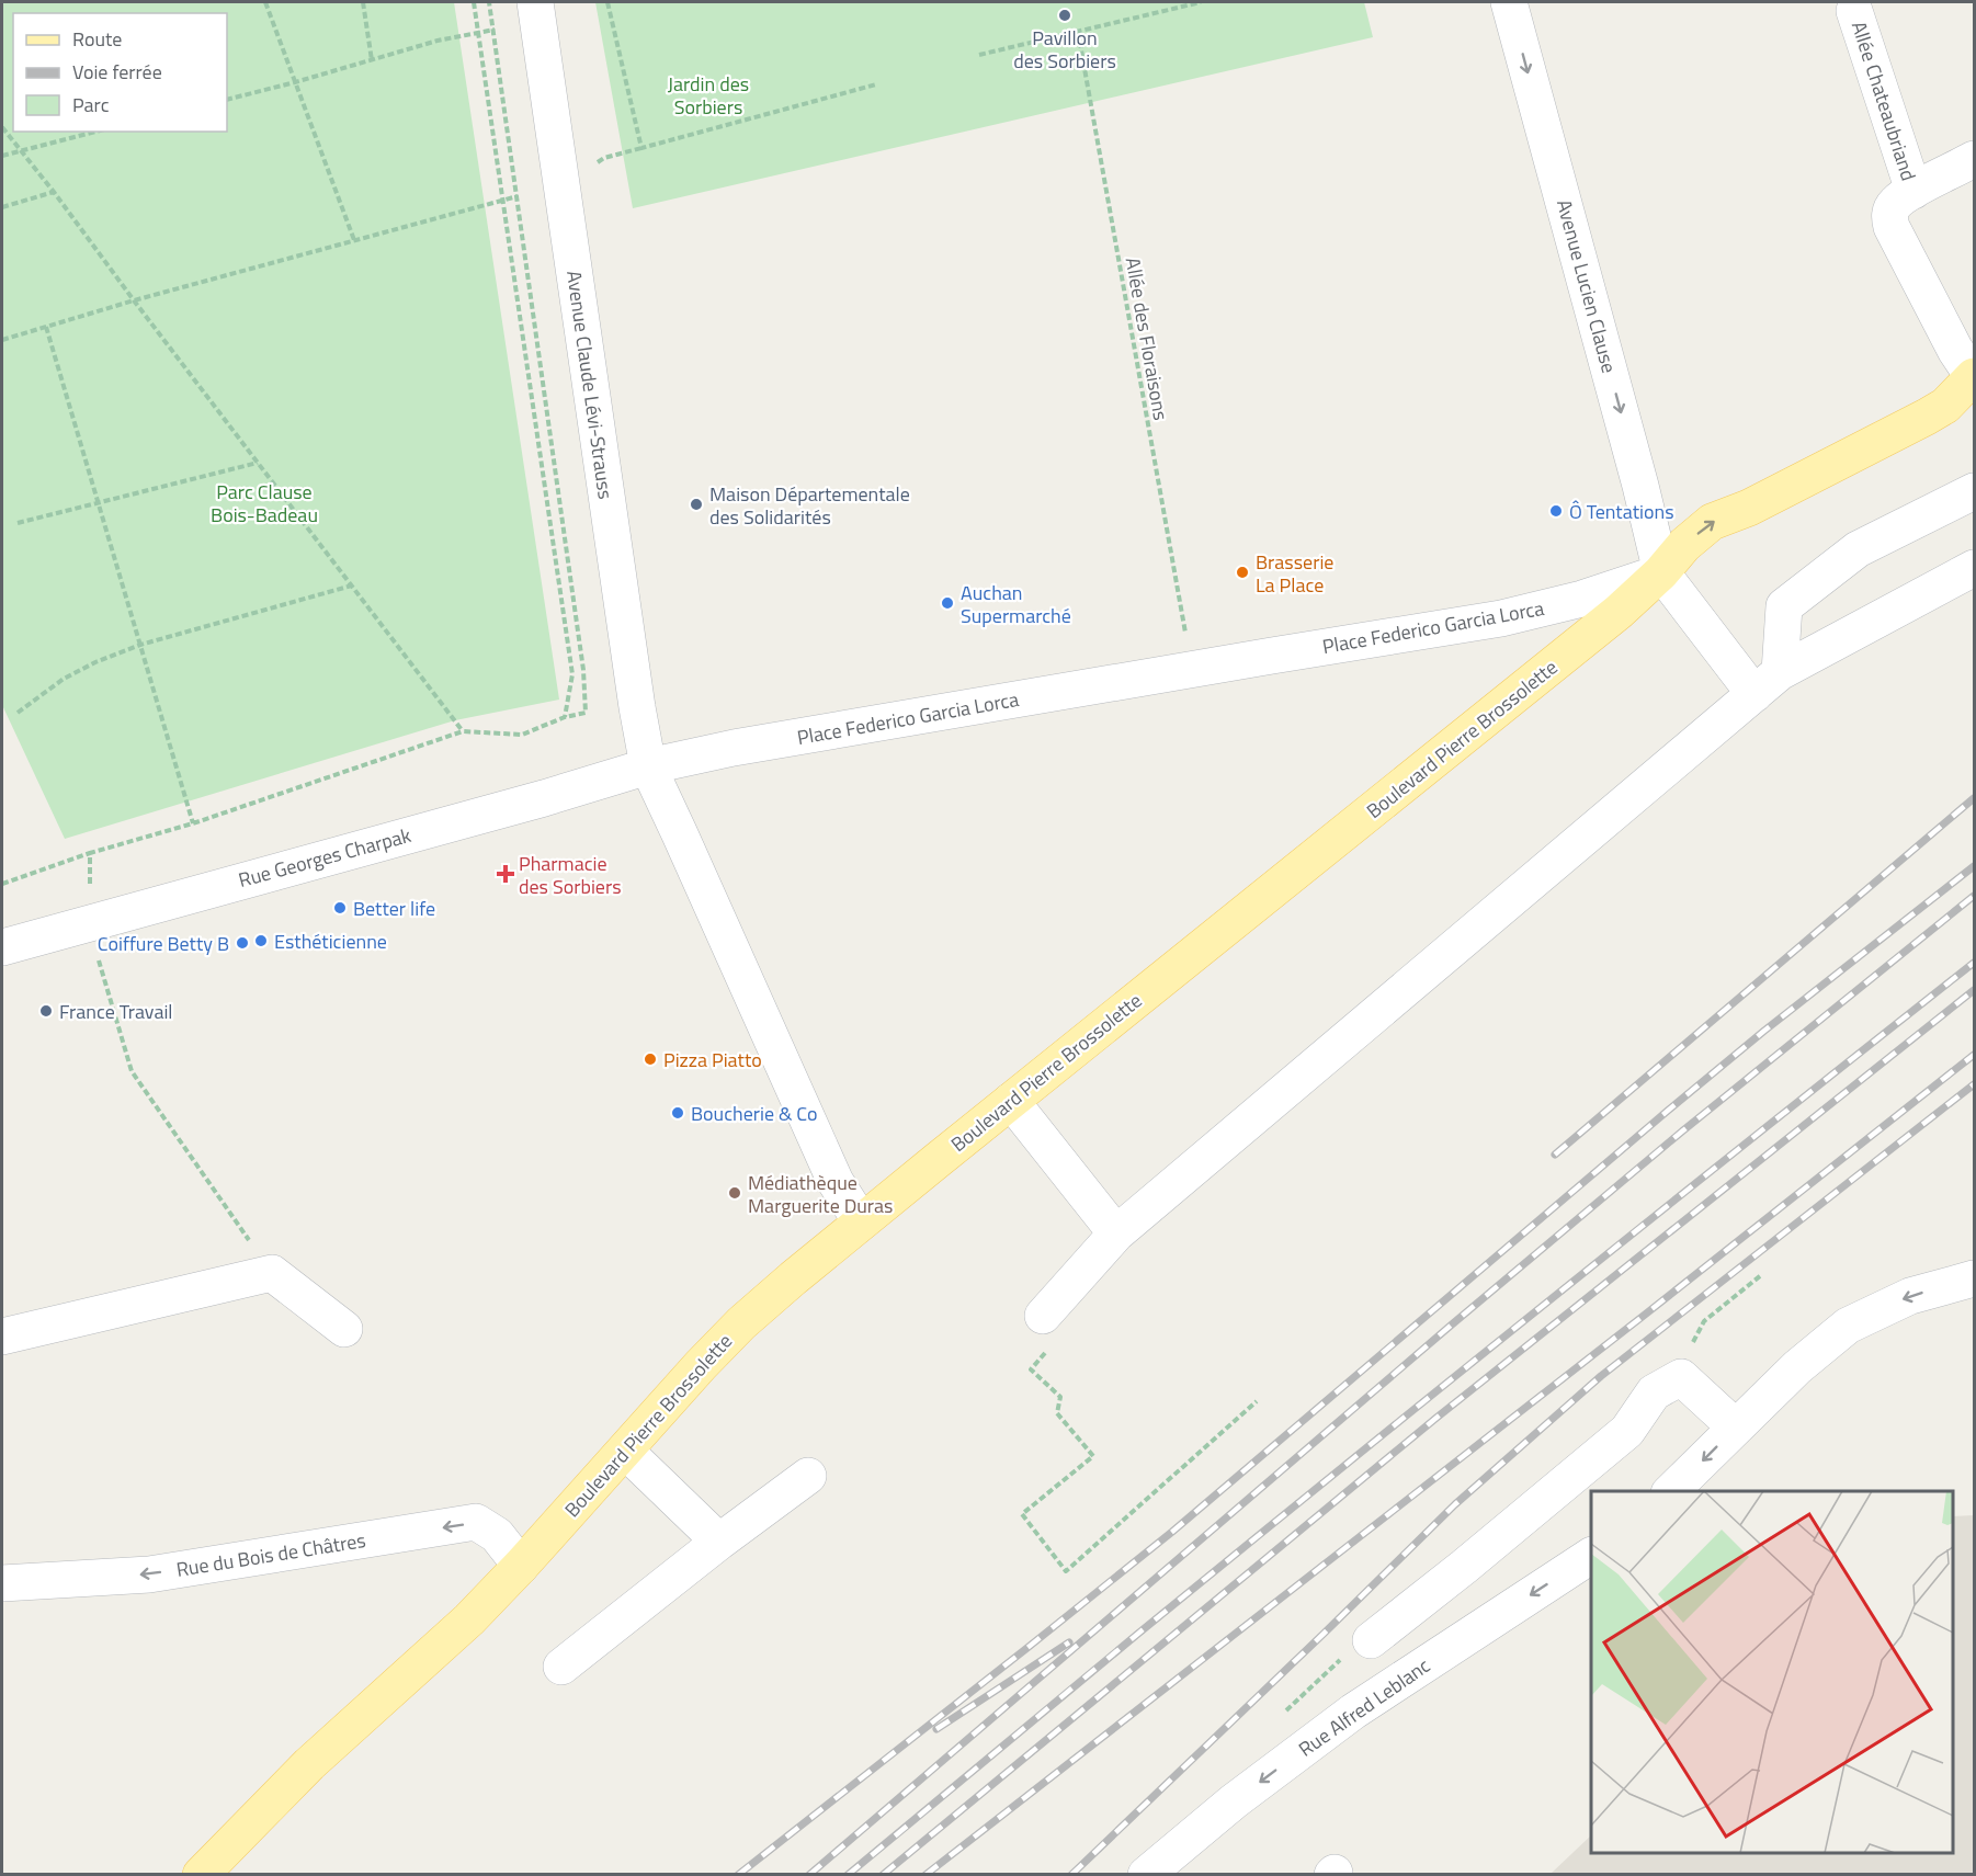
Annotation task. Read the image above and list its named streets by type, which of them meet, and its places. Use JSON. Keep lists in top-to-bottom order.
{
  "streets": {
    "main road": ["Boulevard Pierre Brossolette"],
    "street": [
      "Allée Chateaubriand",
      "Avenue Lucien Clause",
      "Avenue Claude Lévi-Strauss",
      "Place Federico Garcia Lorca",
      "Rue Georges Charpak",
      "Rue du Bois de Châtres",
      "Rue Alfred Leblanc"
    ],
    "path": ["Allée des Floraisons"]
  },
  "crossings": [
    ["Allée Chateaubriand", "Boulevard Pierre Brossolette"],
    ["Avenue Lucien Clause", "Place Federico Garcia Lorca"],
    ["Avenue Lucien Clause", "Boulevard Pierre Brossolette"],
    ["Avenue Claude Lévi-Strauss", "Place Federico Garcia Lorca"],
    ["Avenue Claude Lévi-Strauss", "Rue Georges Charpak"],
    ["Place Federico Garcia Lorca", "Boulevard Pierre Brossolette"],
    ["Place Federico Garcia Lorca", "Rue Georges Charpak"],
    ["Boulevard Pierre Brossolette", "Rue du Bois de Châtres"]
  ],
  "one_way": ["Avenue Lucien Clause"],
  "parks": ["Jardin des Sorbiers", "Parc Clause Bois-Badeau"],
  "places": {
    "other": [
      "Pavillon des Sorbiers",
      "Maison Départementale des Solidarités",
      "Ô Tentations",
      "Brasserie La Place",
      "Auchan Supermarché",
      "Better life",
      "Esthéticienne",
      "Coiffure Betty B",
      "France Travail",
      "Pizza Piatto",
      "Boucherie & Co",
      "Médiathèque Marguerite Duras"
    ],
    "health": ["Pharmacie des Sorbiers"]
  },
  "legend": ["Route", "Voie ferrée", "Parc"]
}
